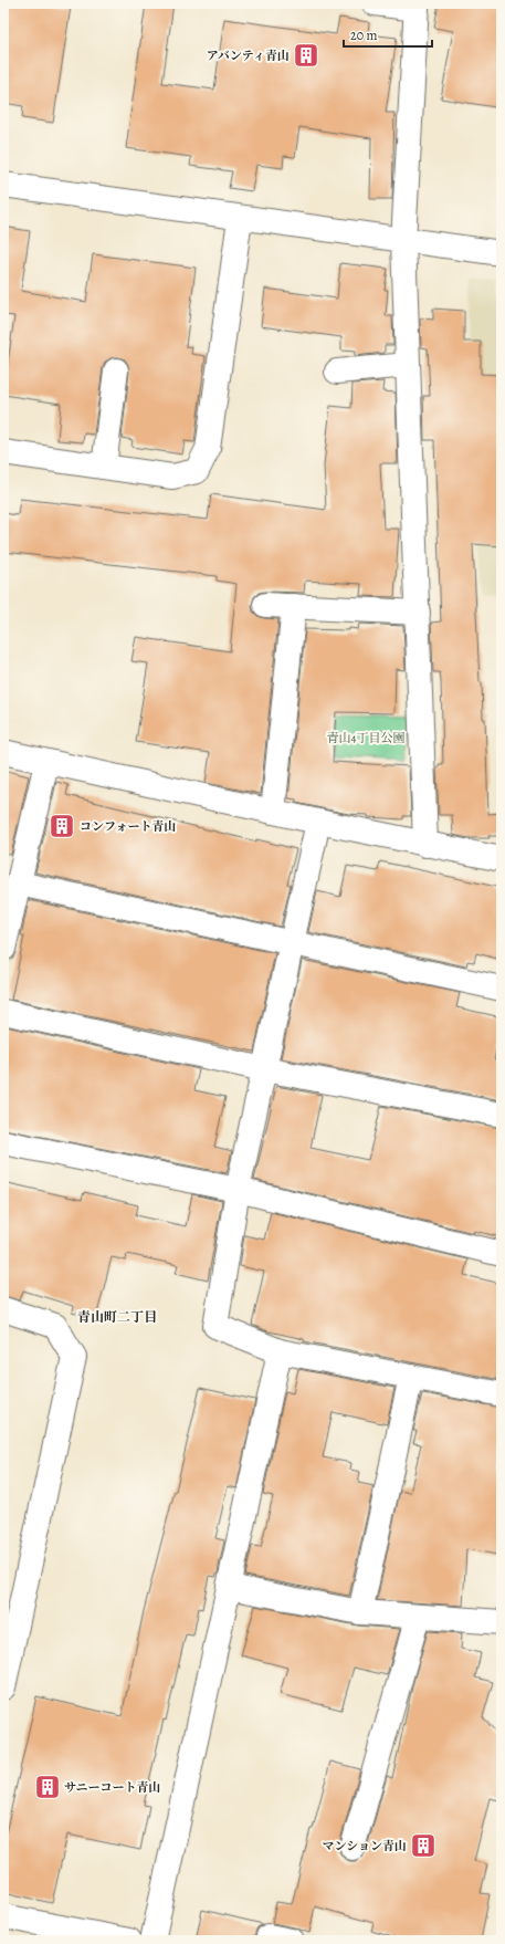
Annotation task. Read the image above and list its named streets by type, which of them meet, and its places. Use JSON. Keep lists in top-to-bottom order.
{
  "districts": ["青山町二丁目"],
  "parks": ["青山4丁目公園"],
  "places": {
    "building": [
      "アバンティ青山",
      "コンフォート青山",
      "サニーコート青山",
      "マンション青山"
    ]
  },
  "scale_bar": "20 m"
}
